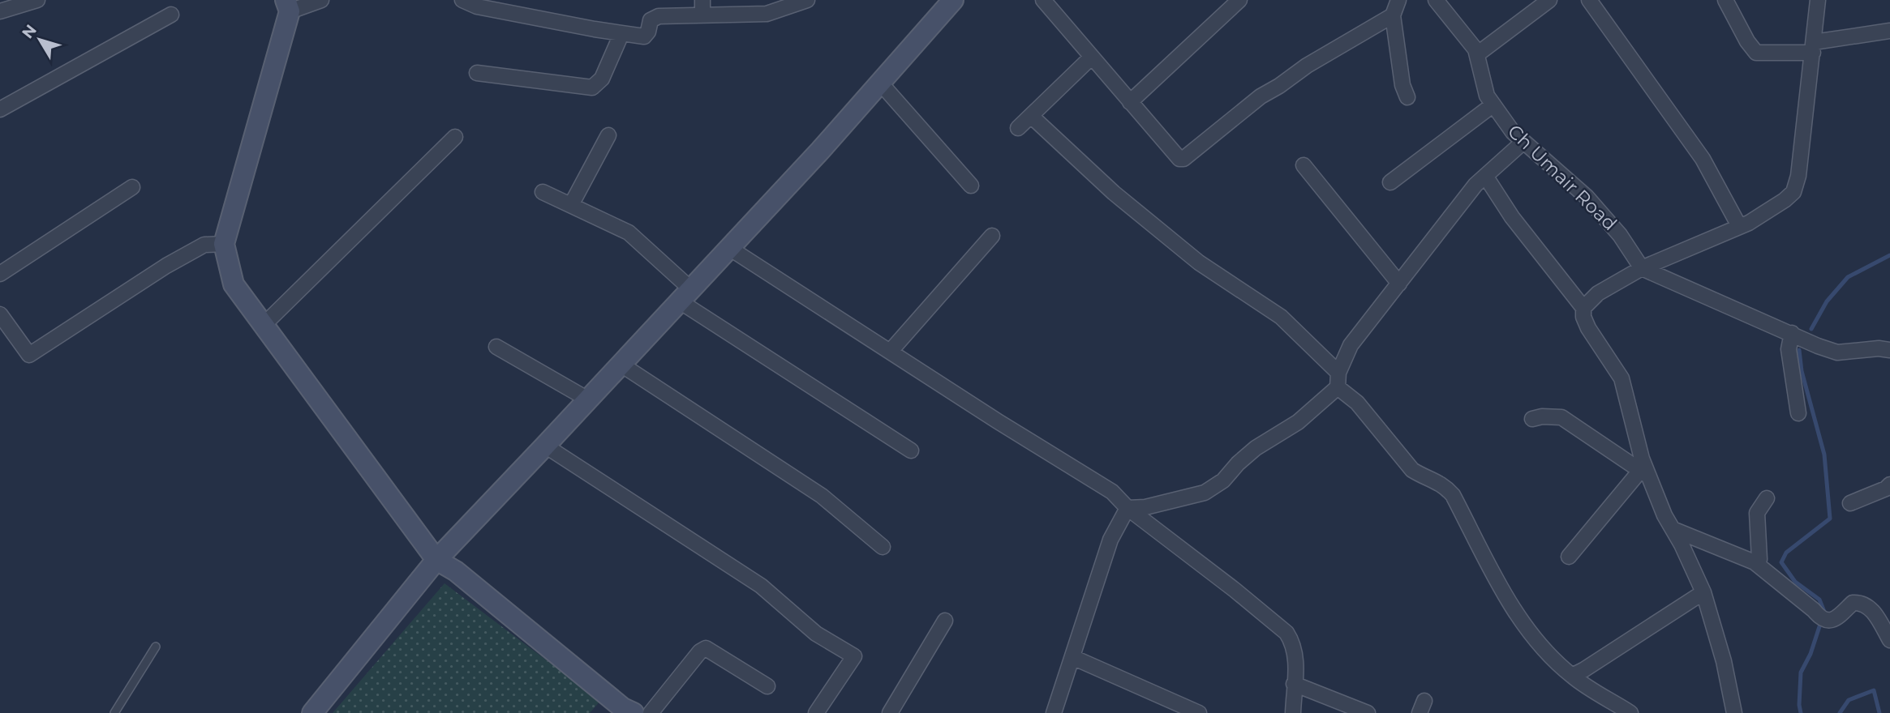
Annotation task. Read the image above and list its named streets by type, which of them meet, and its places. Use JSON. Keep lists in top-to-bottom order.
{
  "streets": {
    "street": ["Ch Umair Road"]
  },
  "north": "top left"
}
